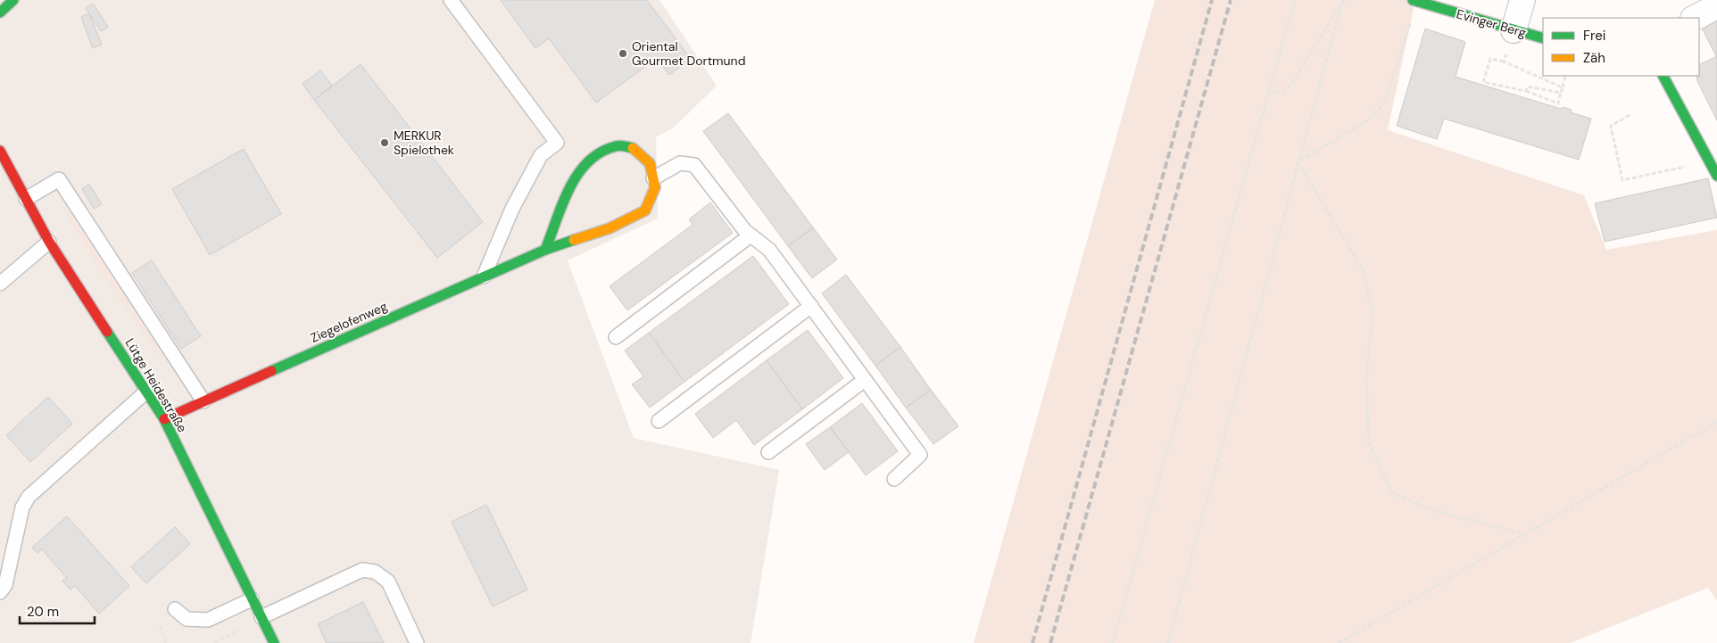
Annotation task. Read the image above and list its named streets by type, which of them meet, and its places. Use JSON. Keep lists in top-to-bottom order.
{
  "streets": {
    "street": ["Evinger Berg", "Ziegelofenweg", "Lütge Heidestraße"]
  },
  "crossings": [
    ["Ziegelofenweg", "Lütge Heidestraße"]
  ],
  "places": ["Oriental Gourmet Dortmund", "MERKUR Spielothek"],
  "legend": ["Frei", "Zäh"],
  "scale_bar": "20 m"
}
